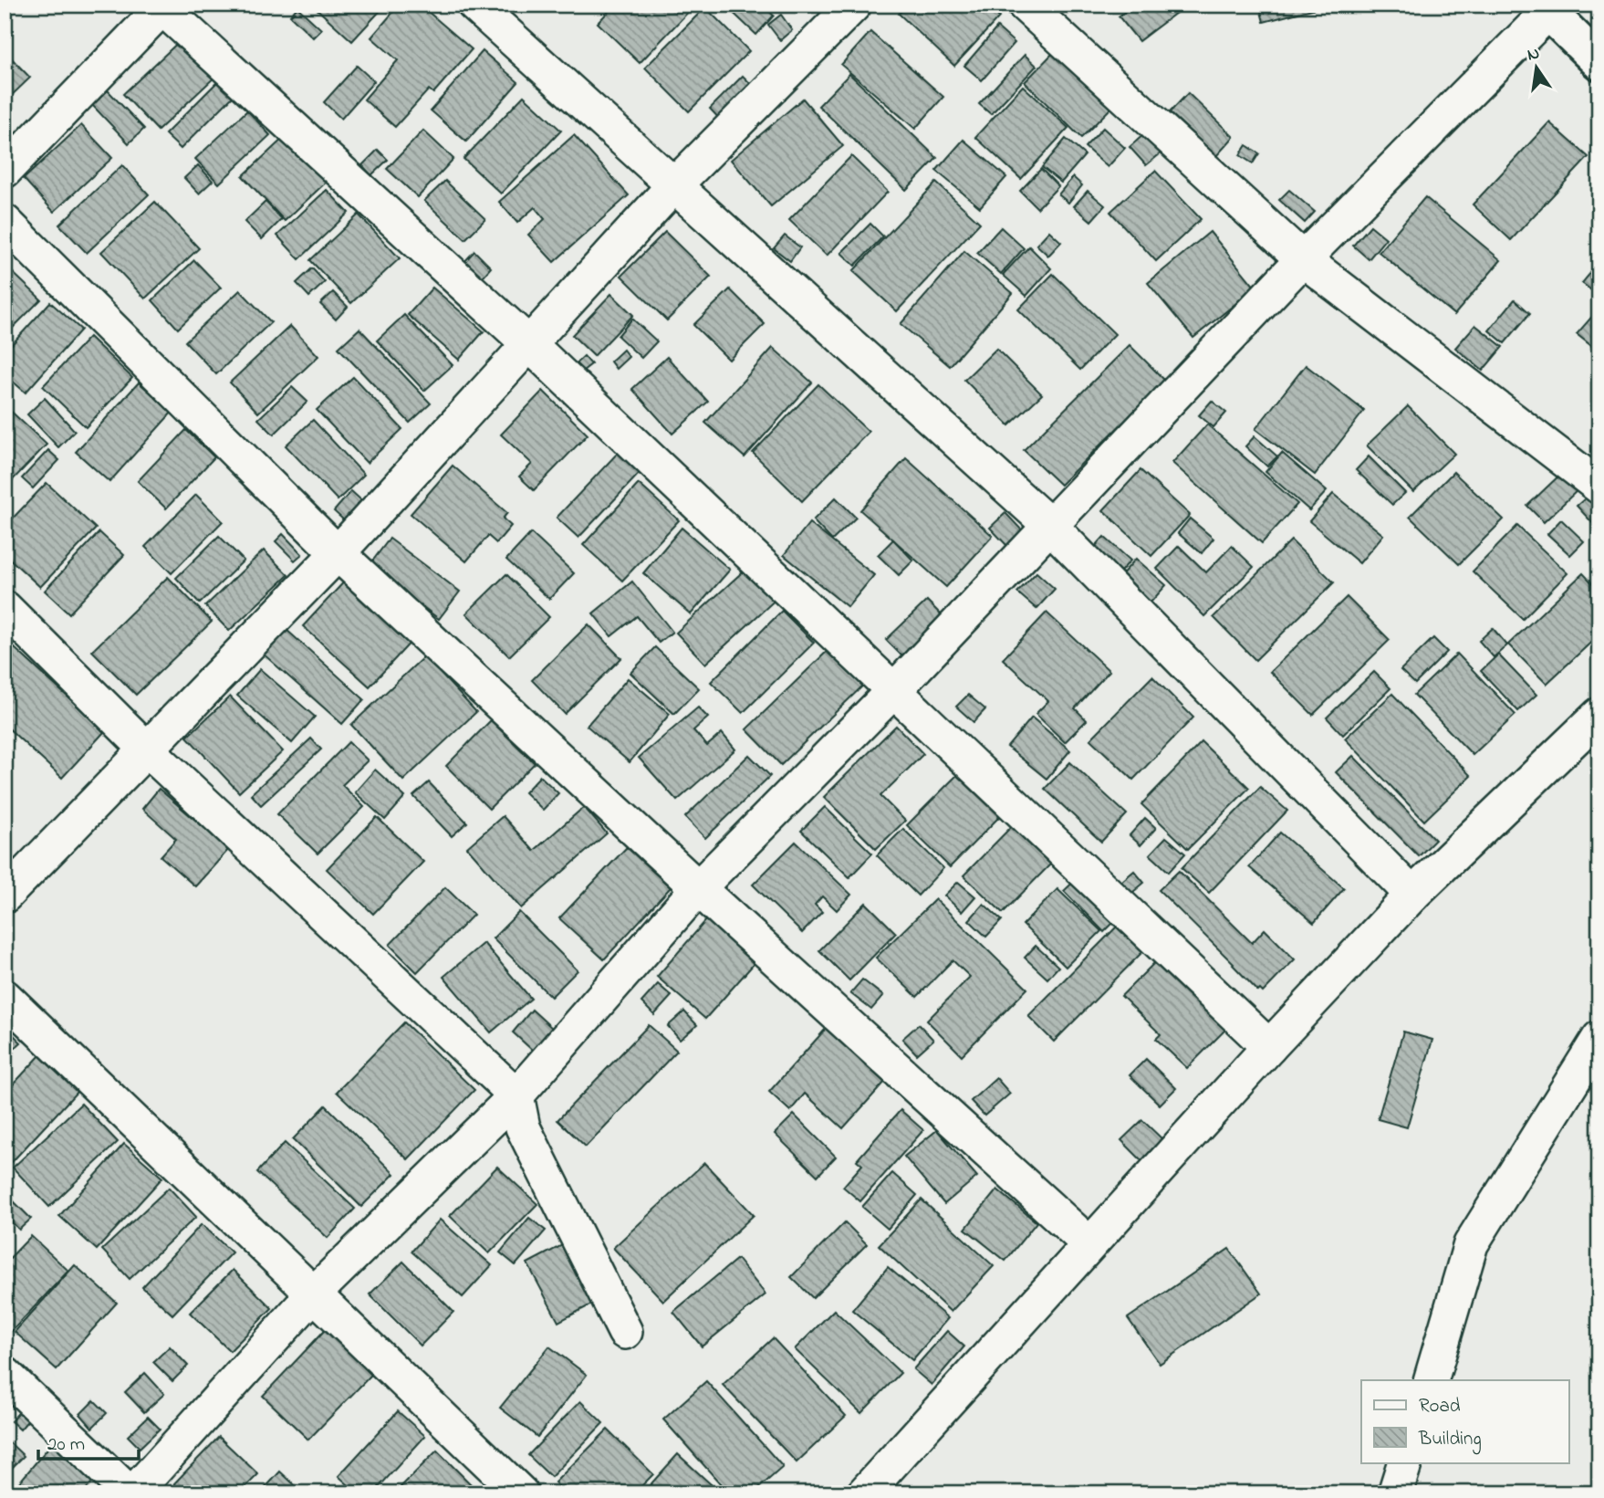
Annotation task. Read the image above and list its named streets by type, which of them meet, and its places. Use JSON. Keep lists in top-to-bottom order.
{
  "legend": ["Road", "Building"],
  "scale_bar": "20 m",
  "north": "top"
}
